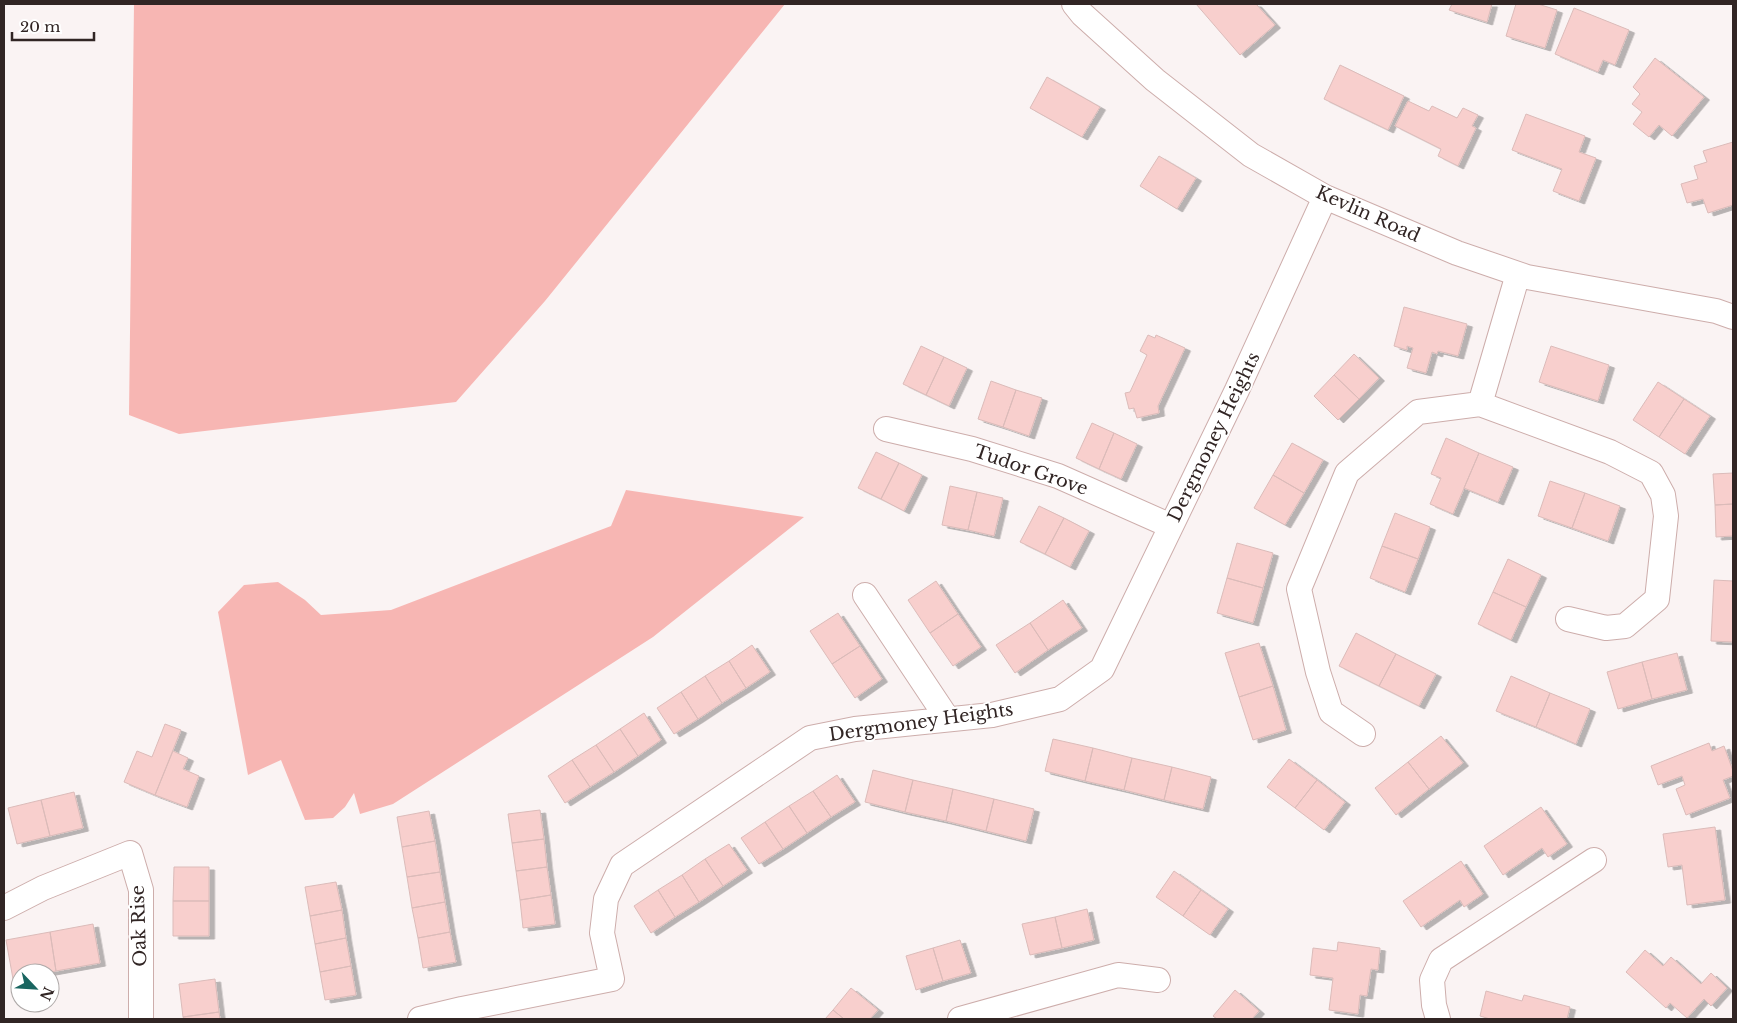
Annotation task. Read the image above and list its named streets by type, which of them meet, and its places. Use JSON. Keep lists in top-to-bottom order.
{
  "streets": {
    "street": [
      "Kevlin Road",
      "Dergmoney Heights",
      "Tudor Grove",
      "Oak Rise"
    ]
  },
  "crossings": [
    ["Kevlin Road", "Dergmoney Heights"],
    ["Dergmoney Heights", "Tudor Grove"]
  ],
  "scale_bar": "20 m",
  "north": "bottom right"
}
